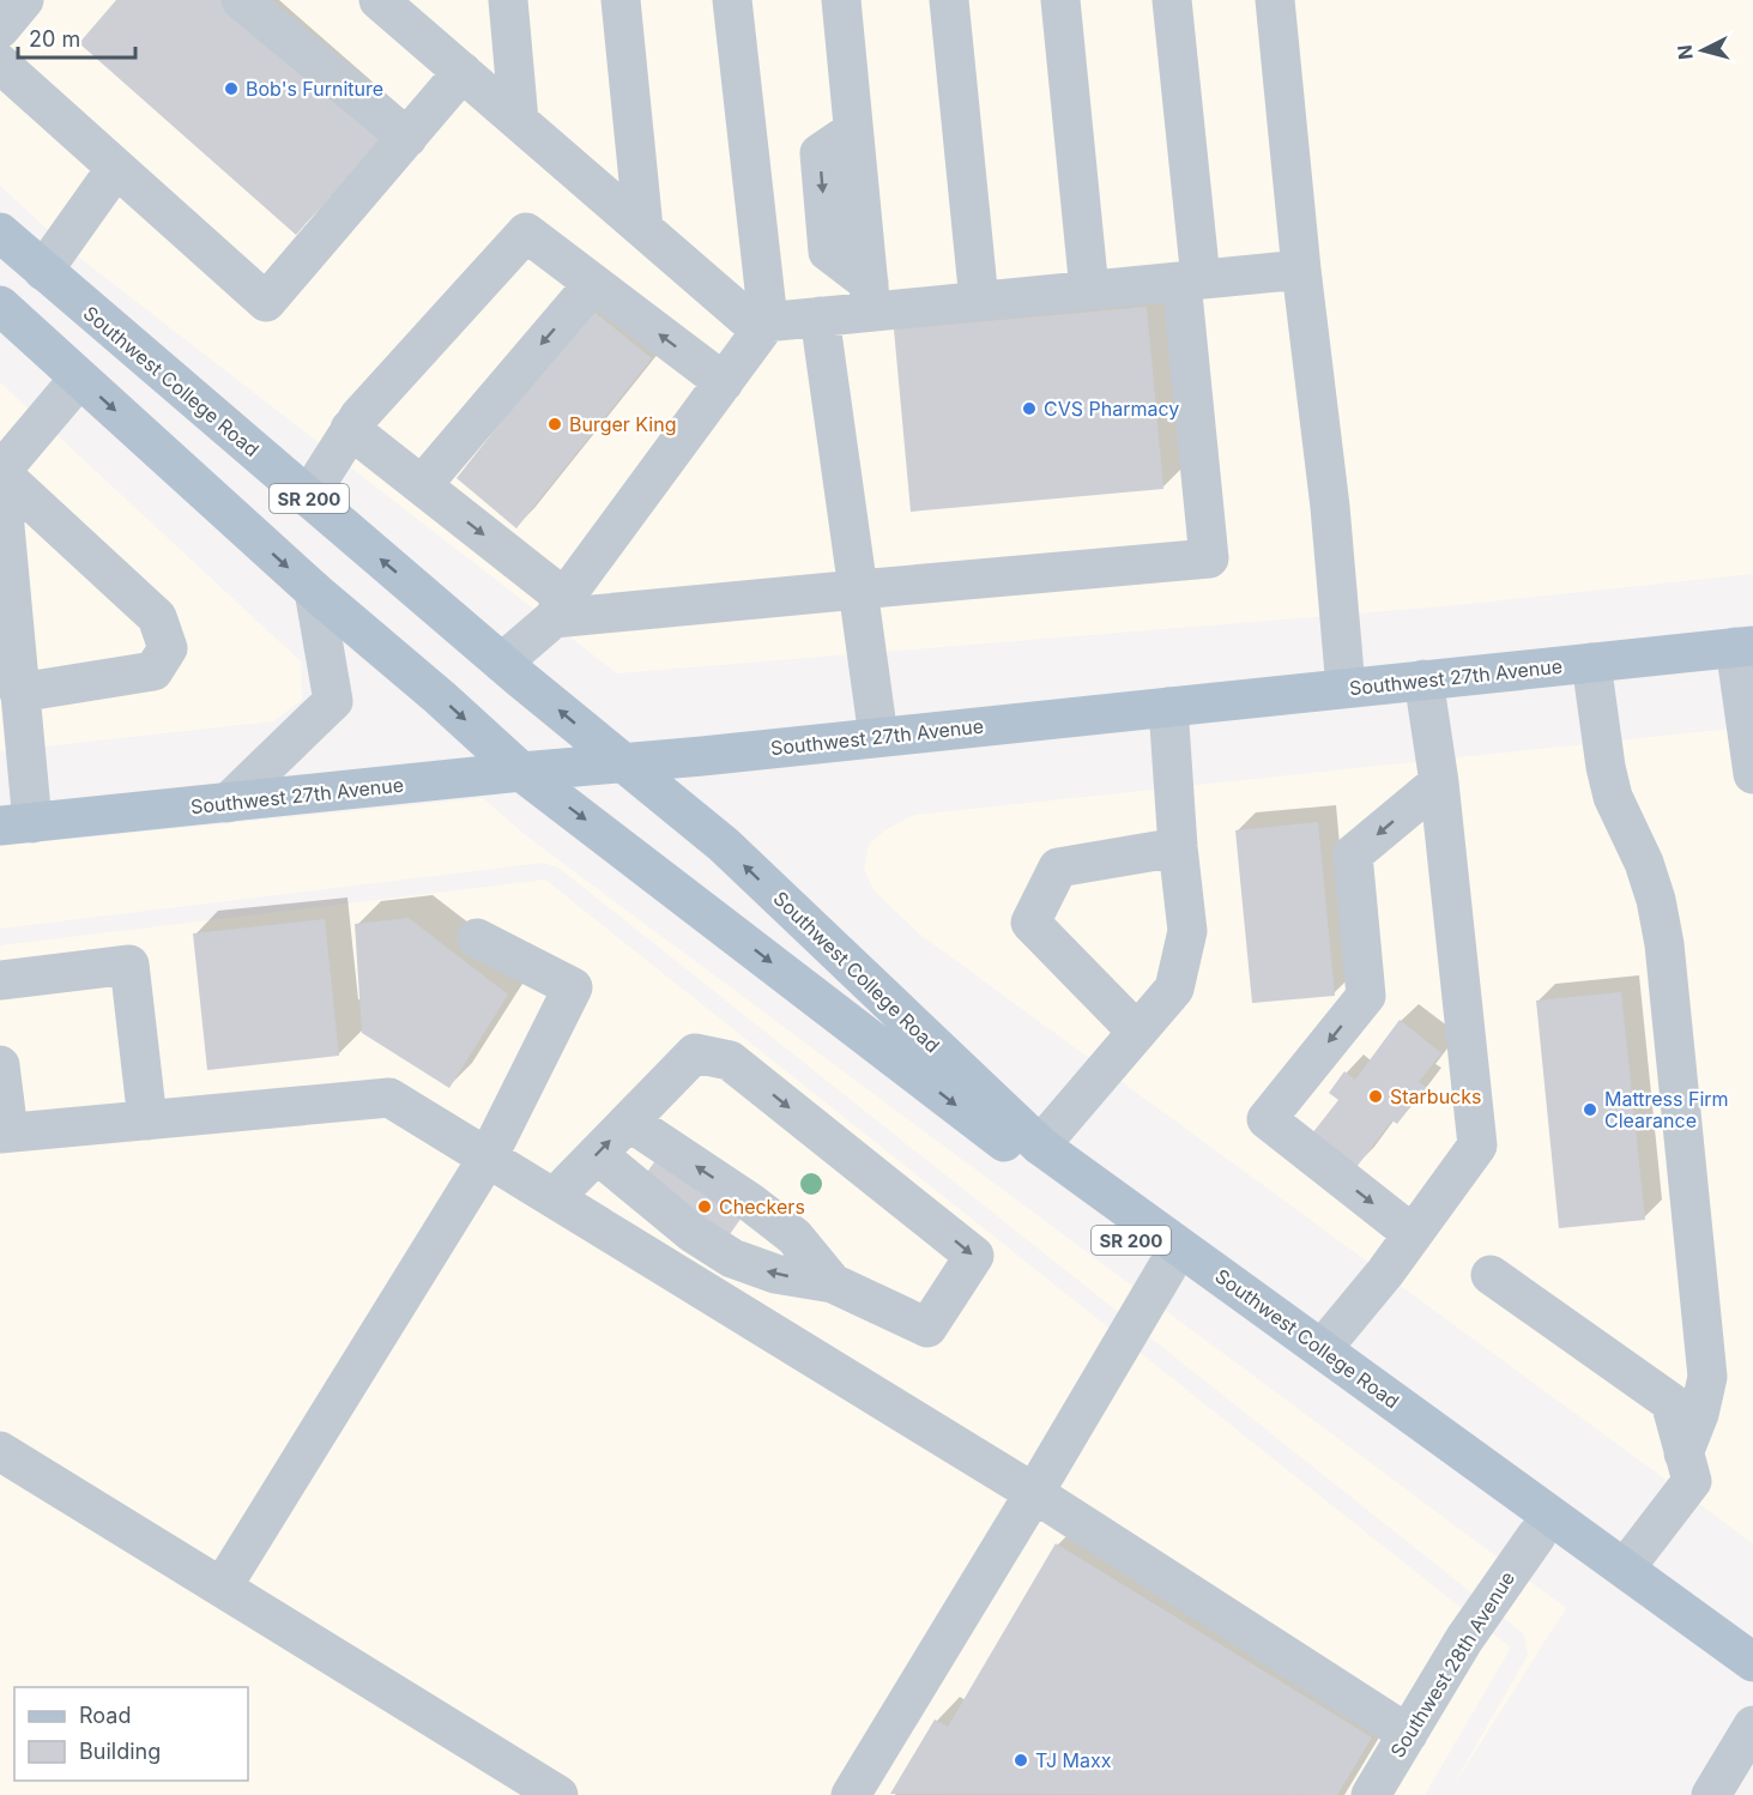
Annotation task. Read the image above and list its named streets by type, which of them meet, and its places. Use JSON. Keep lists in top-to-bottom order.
{
  "streets": {
    "main road": ["Southwest College Road", "SR 200", "Southwest 27th Avenue"],
    "street": ["Southwest 28th Avenue"]
  },
  "crossings": [
    ["Southwest College Road", "Southwest 27th Avenue"],
    ["Southwest College Road", "Southwest 28th Avenue"]
  ],
  "places": [
    "Bob's Furniture",
    "CVS Pharmacy",
    "Burger King",
    "Starbucks",
    "Mattress Firm Clearance",
    "Checkers",
    "TJ Maxx"
  ],
  "legend": ["Road", "Building"],
  "scale_bar": "20 m",
  "north": "left"
}
